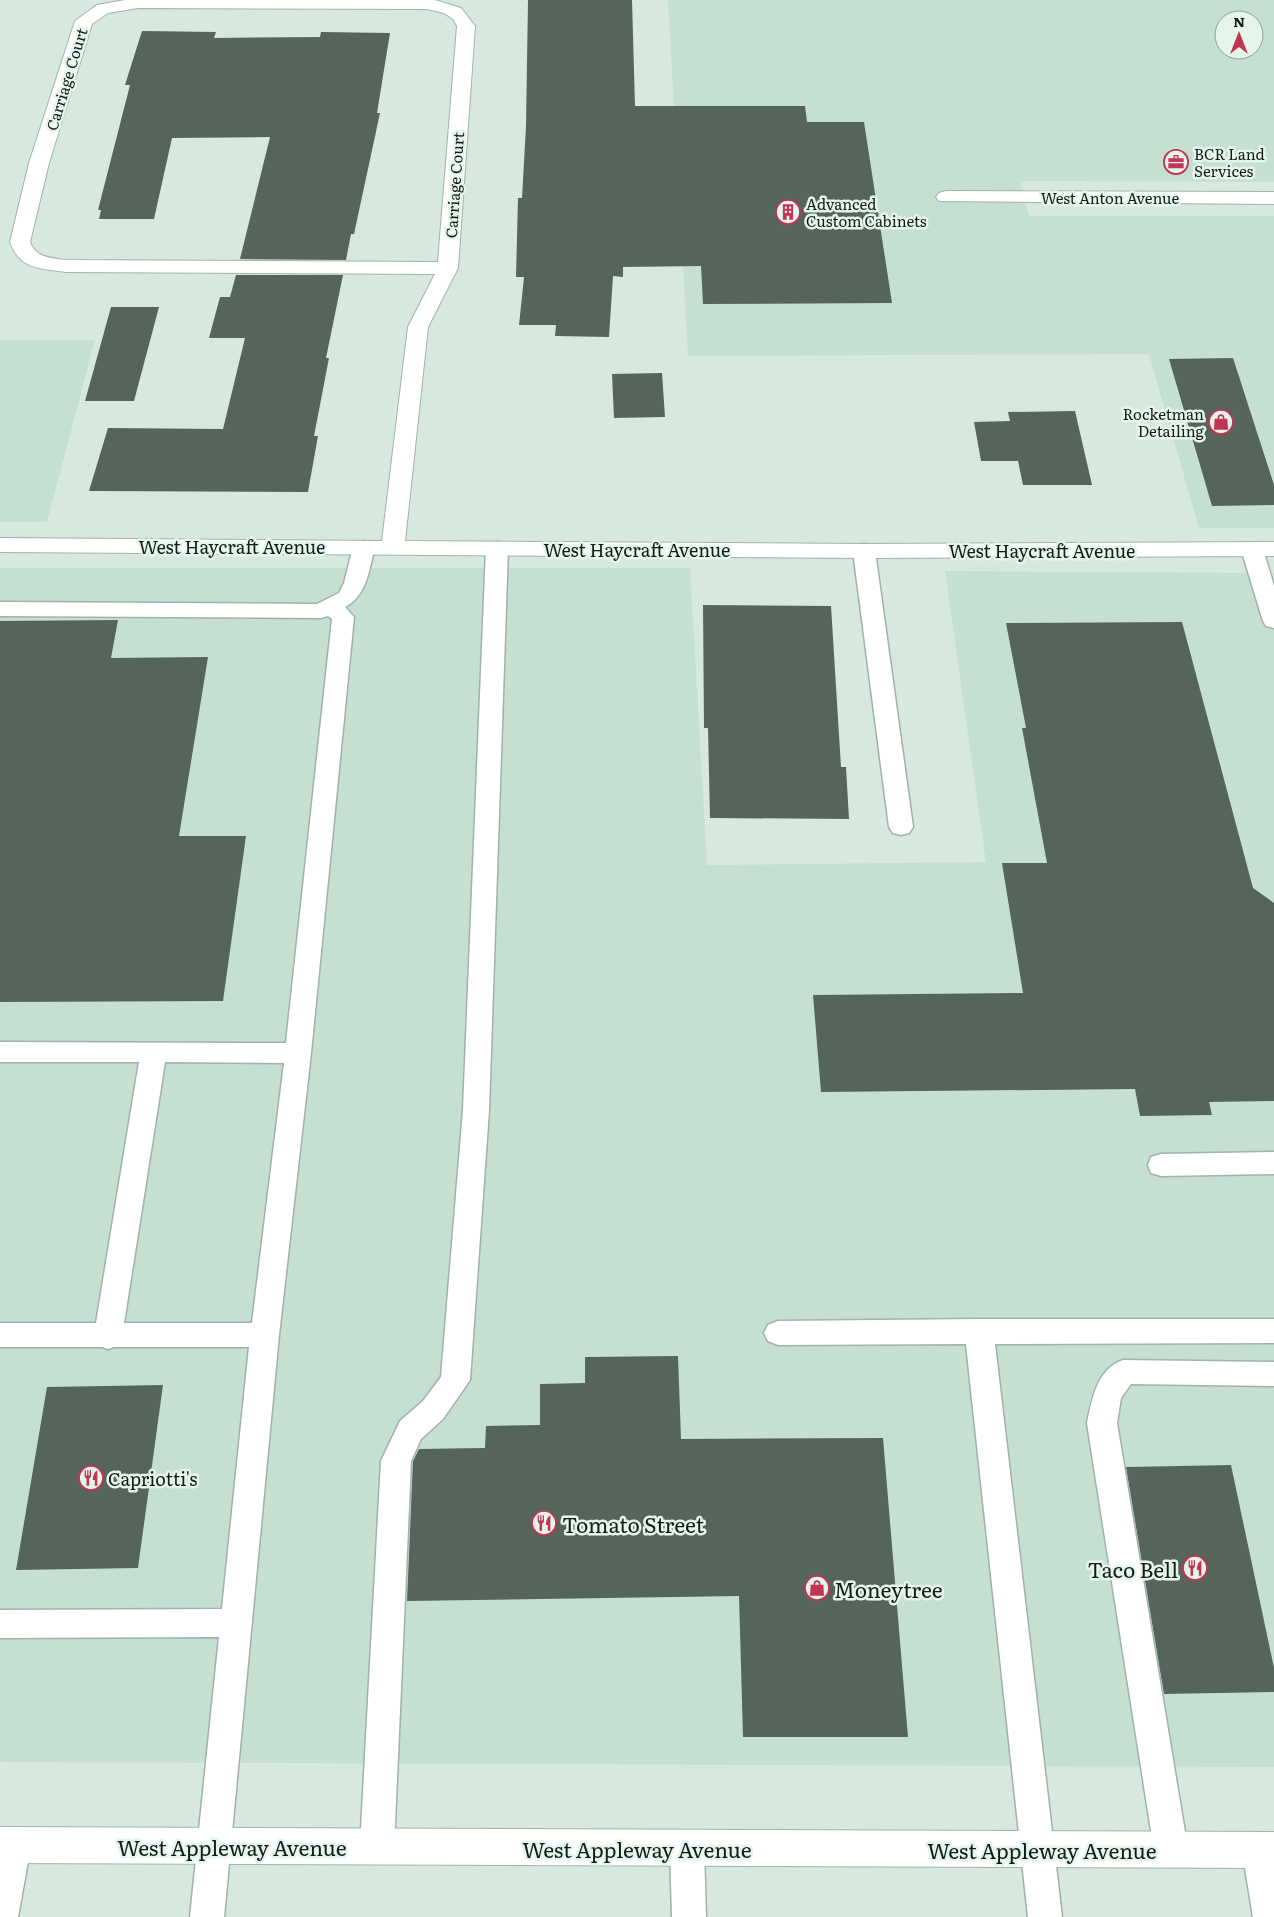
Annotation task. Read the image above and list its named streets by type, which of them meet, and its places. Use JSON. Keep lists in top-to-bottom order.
{
  "streets": {
    "street": [
      "Carriage Court",
      "West Anton Avenue",
      "West Haycraft Avenue",
      "West Appleway Avenue"
    ]
  },
  "crossings": [
    ["Carriage Court", "West Haycraft Avenue"]
  ],
  "places": {
    "office": ["BCR Land Services"],
    "building": ["Advanced Custom Cabinets"],
    "shop": ["Rocketman Detailing", "Moneytree"],
    "restaurant": ["Capriotti's", "Tomato Street", "Taco Bell"]
  },
  "north": "top"
}
